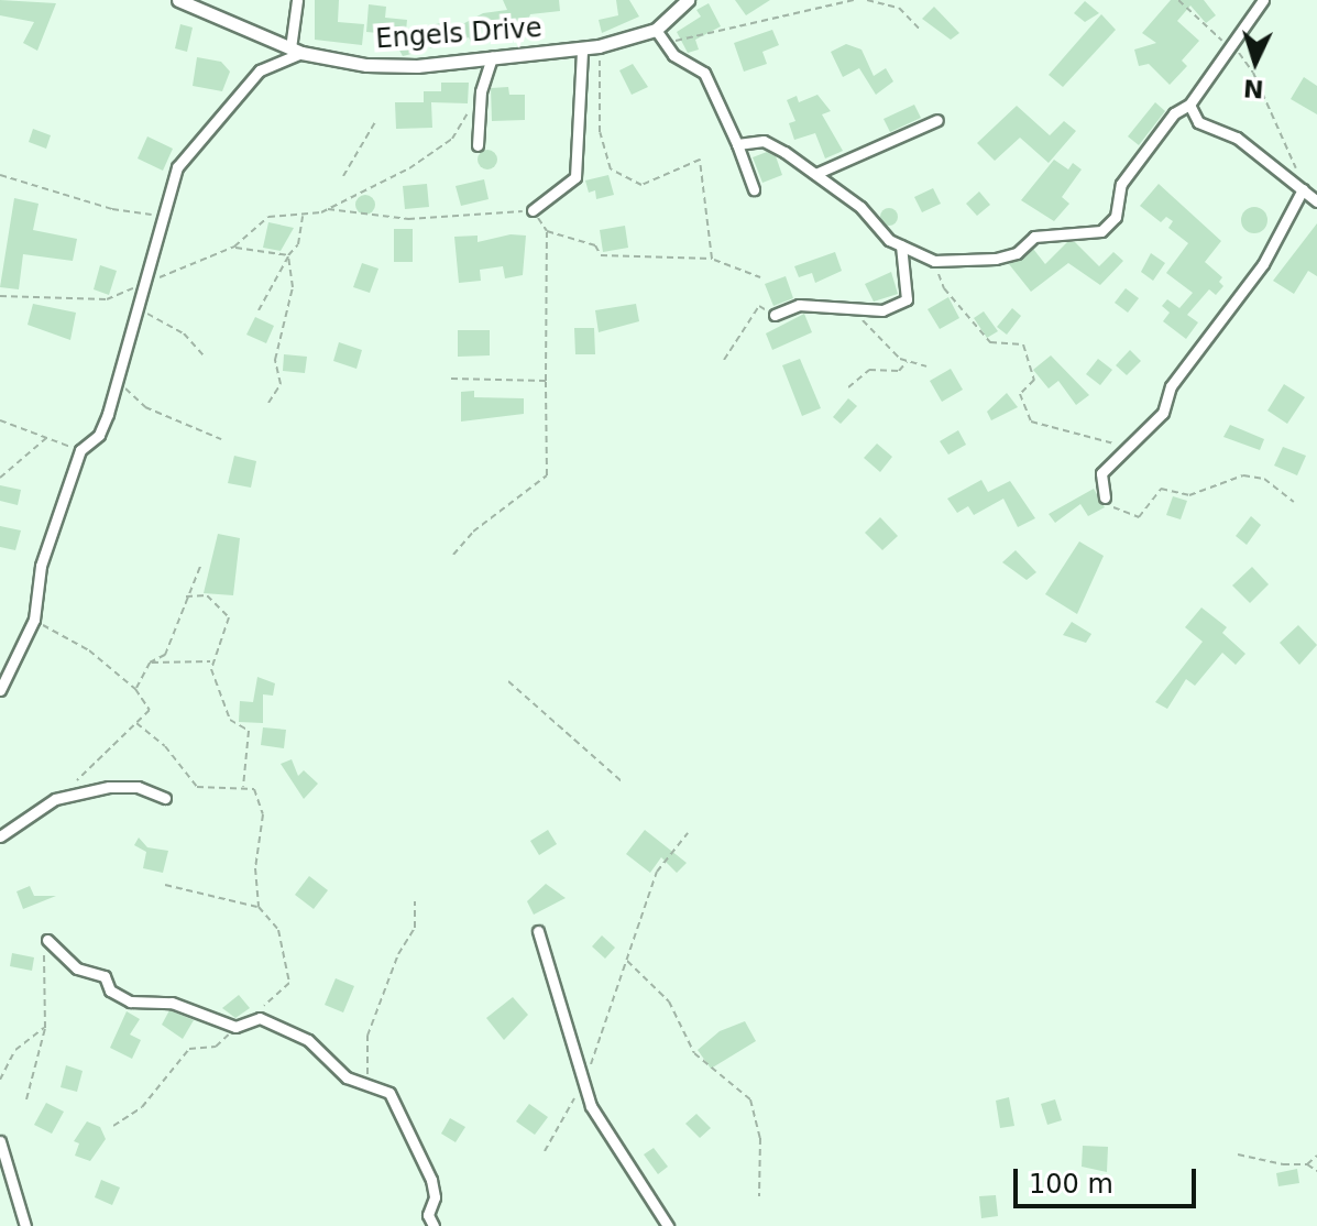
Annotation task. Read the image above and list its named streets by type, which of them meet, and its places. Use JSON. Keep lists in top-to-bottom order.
{
  "streets": {
    "street": ["Engels Drive"]
  },
  "scale_bar": "100 m",
  "north": "bottom"
}
